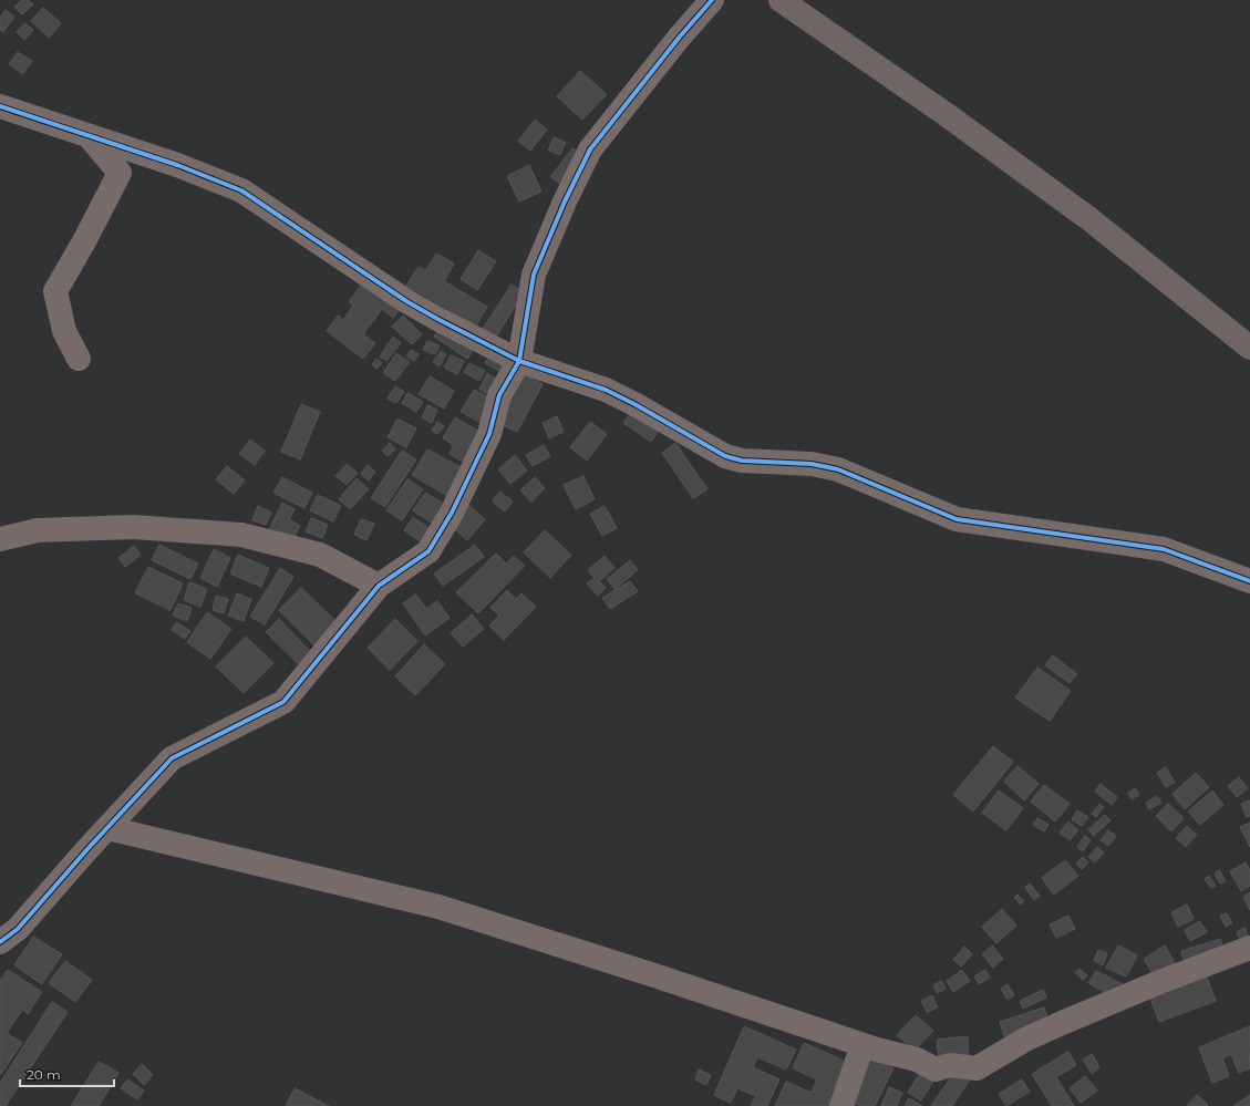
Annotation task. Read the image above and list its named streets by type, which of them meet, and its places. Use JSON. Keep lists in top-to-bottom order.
{
  "scale_bar": "20 m"
}
